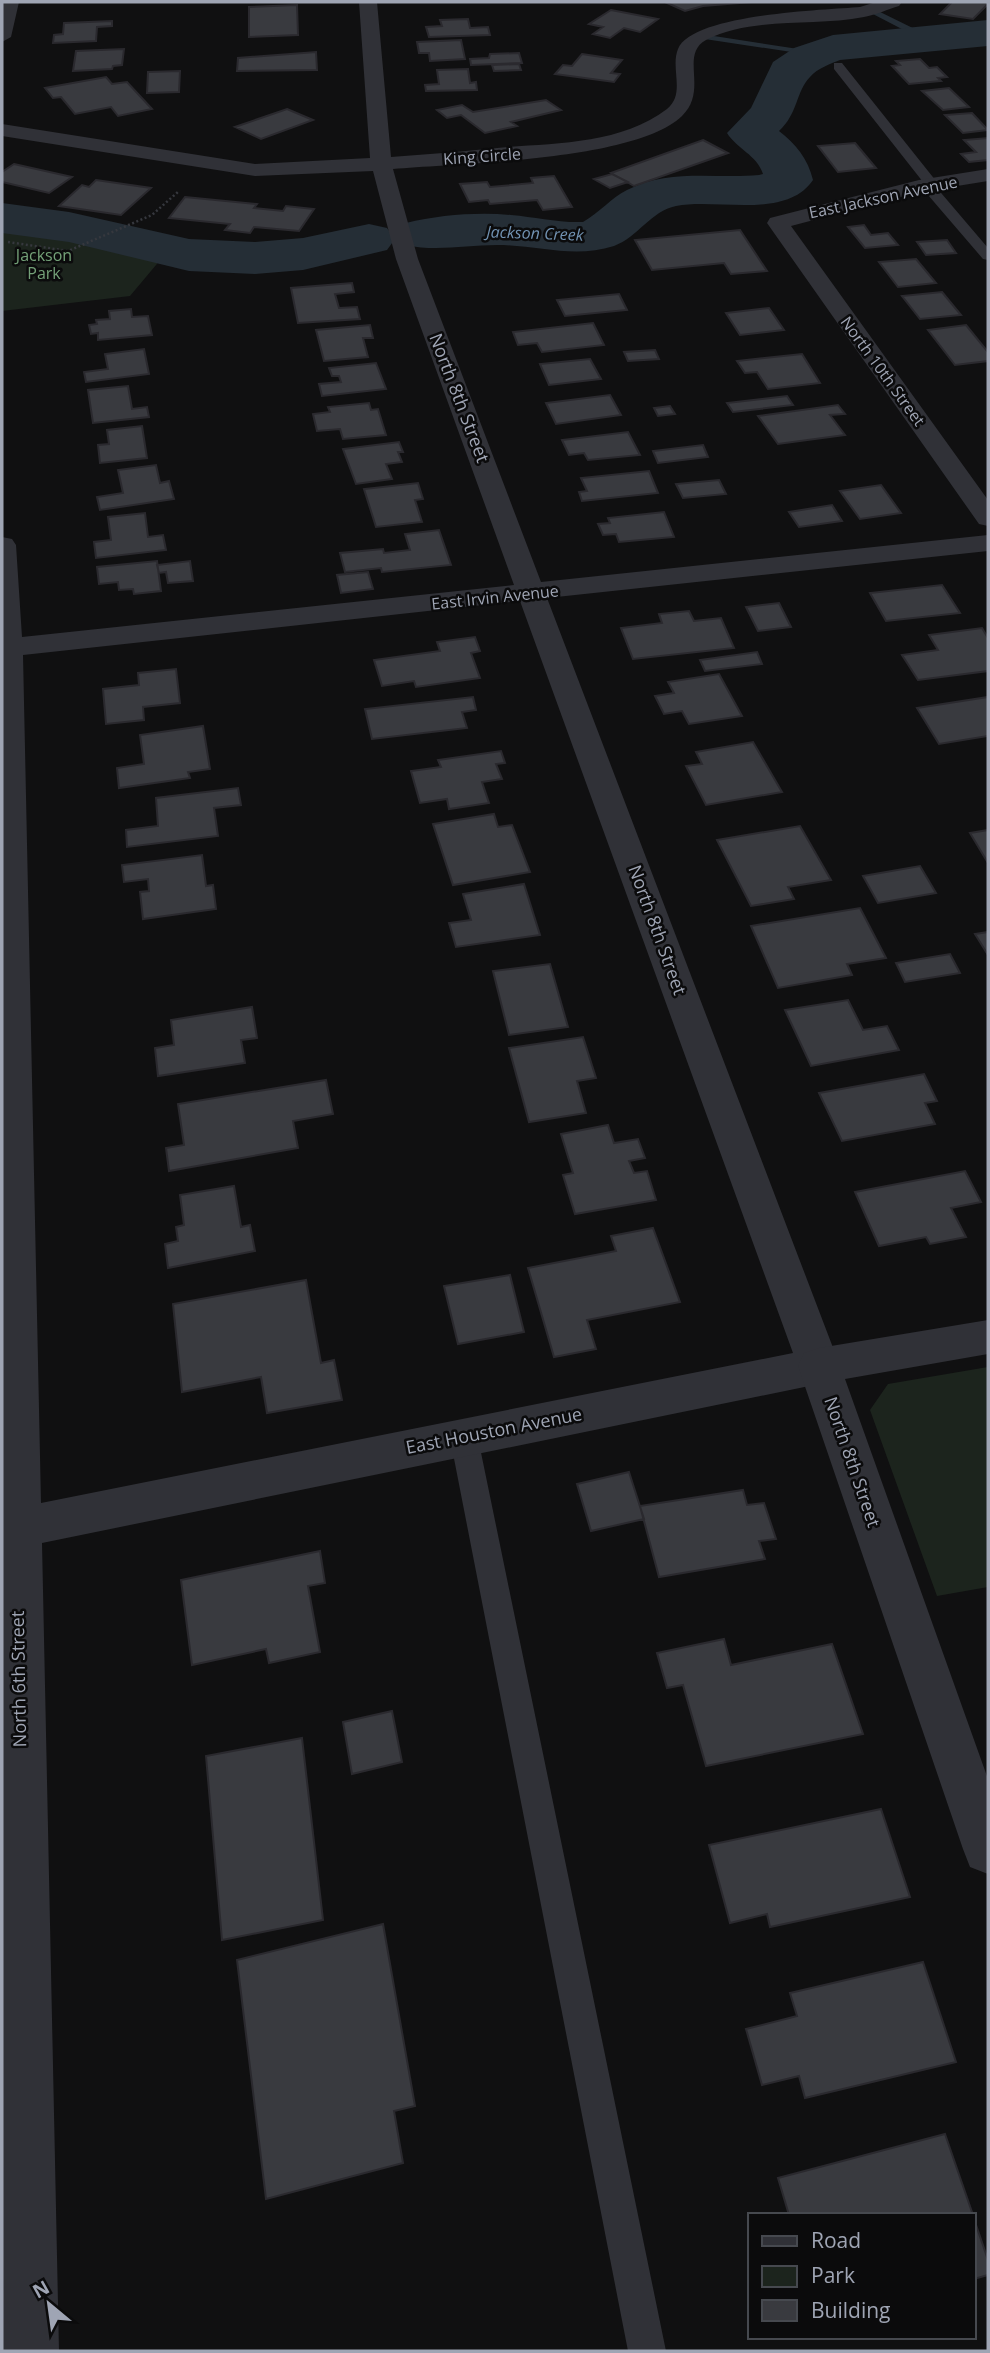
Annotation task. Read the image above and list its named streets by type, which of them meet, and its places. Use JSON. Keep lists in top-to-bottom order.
{
  "streets": {
    "street": [
      "King Circle",
      "East Jackson Avenue",
      "North 10th Street",
      "North 8th Street",
      "East Irvin Avenue",
      "East Houston Avenue",
      "North 6th Street"
    ]
  },
  "crossings": [
    ["King Circle", "North 8th Street"],
    ["East Jackson Avenue", "North 10th Street"],
    ["North 8th Street", "East Irvin Avenue"],
    ["North 8th Street", "East Houston Avenue"],
    ["East Irvin Avenue", "North 6th Street"],
    ["East Houston Avenue", "North 6th Street"]
  ],
  "water": ["Jackson Creek"],
  "parks": ["Jackson Park"],
  "legend": ["Road", "Park", "Building"],
  "north": "top left"
}
